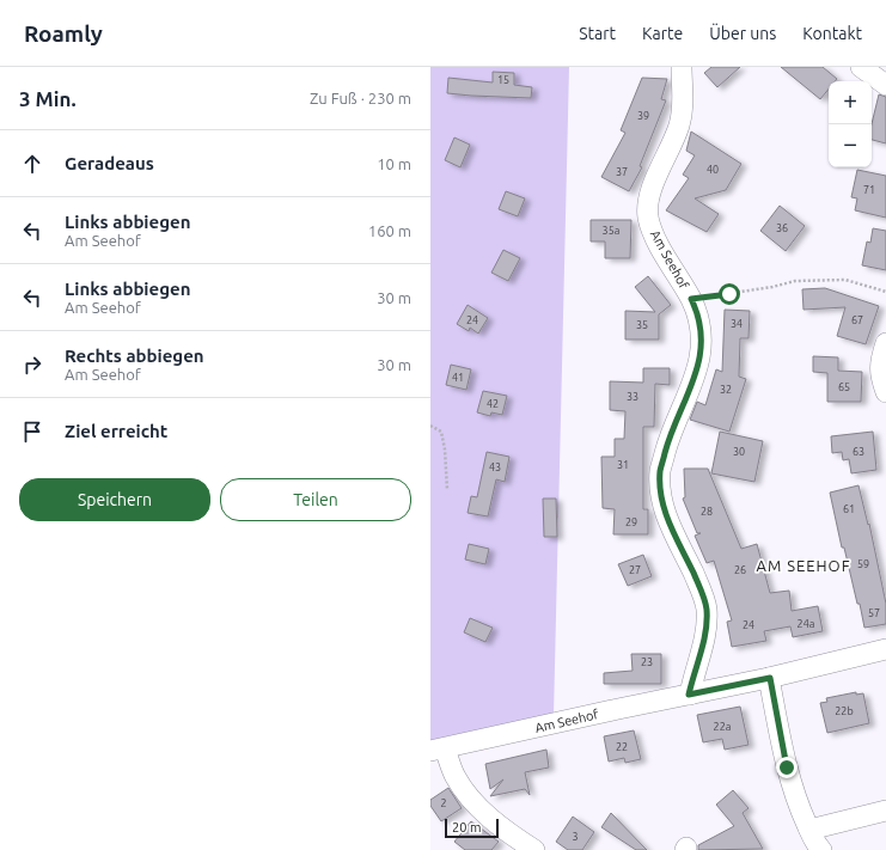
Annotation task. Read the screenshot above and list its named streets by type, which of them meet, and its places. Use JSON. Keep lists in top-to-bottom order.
{
  "streets": {
    "street": ["Am Seehof"]
  },
  "districts": ["AM SEEHOF"],
  "house_numbers": [
    "15",
    "39",
    "40",
    "37",
    "71",
    "36",
    "35a",
    "24",
    "67",
    "34",
    "35",
    "41",
    "65",
    "32",
    "33",
    "42",
    "30",
    "63",
    "31",
    "43",
    "61",
    "28",
    "29",
    "59",
    "27",
    "26",
    "57",
    "24a",
    "24",
    "23",
    "22b",
    "22a",
    "22",
    "2",
    "3"
  ],
  "scale_bar": "20 m",
  "page": {
    "header": "Roamly",
    "nav": [
      "Start",
      "Karte",
      "Über uns",
      "Kontakt"
    ],
    "heading": ["3 Min.", "Zu Fuß · 230 m"],
    "map_buttons": ["+", "−"],
    "list": [
      ["Geradeaus", "10 m"],
      ["Links abbiegen", "Am Seehof", "160 m"],
      ["Links abbiegen", "Am Seehof", "30 m"],
      ["Rechts abbiegen", "Am Seehof", "30 m"],
      "Ziel erreicht"
    ],
    "buttons": ["Speichern", "Teilen"],
    "scale": "20 m"
  }
}
